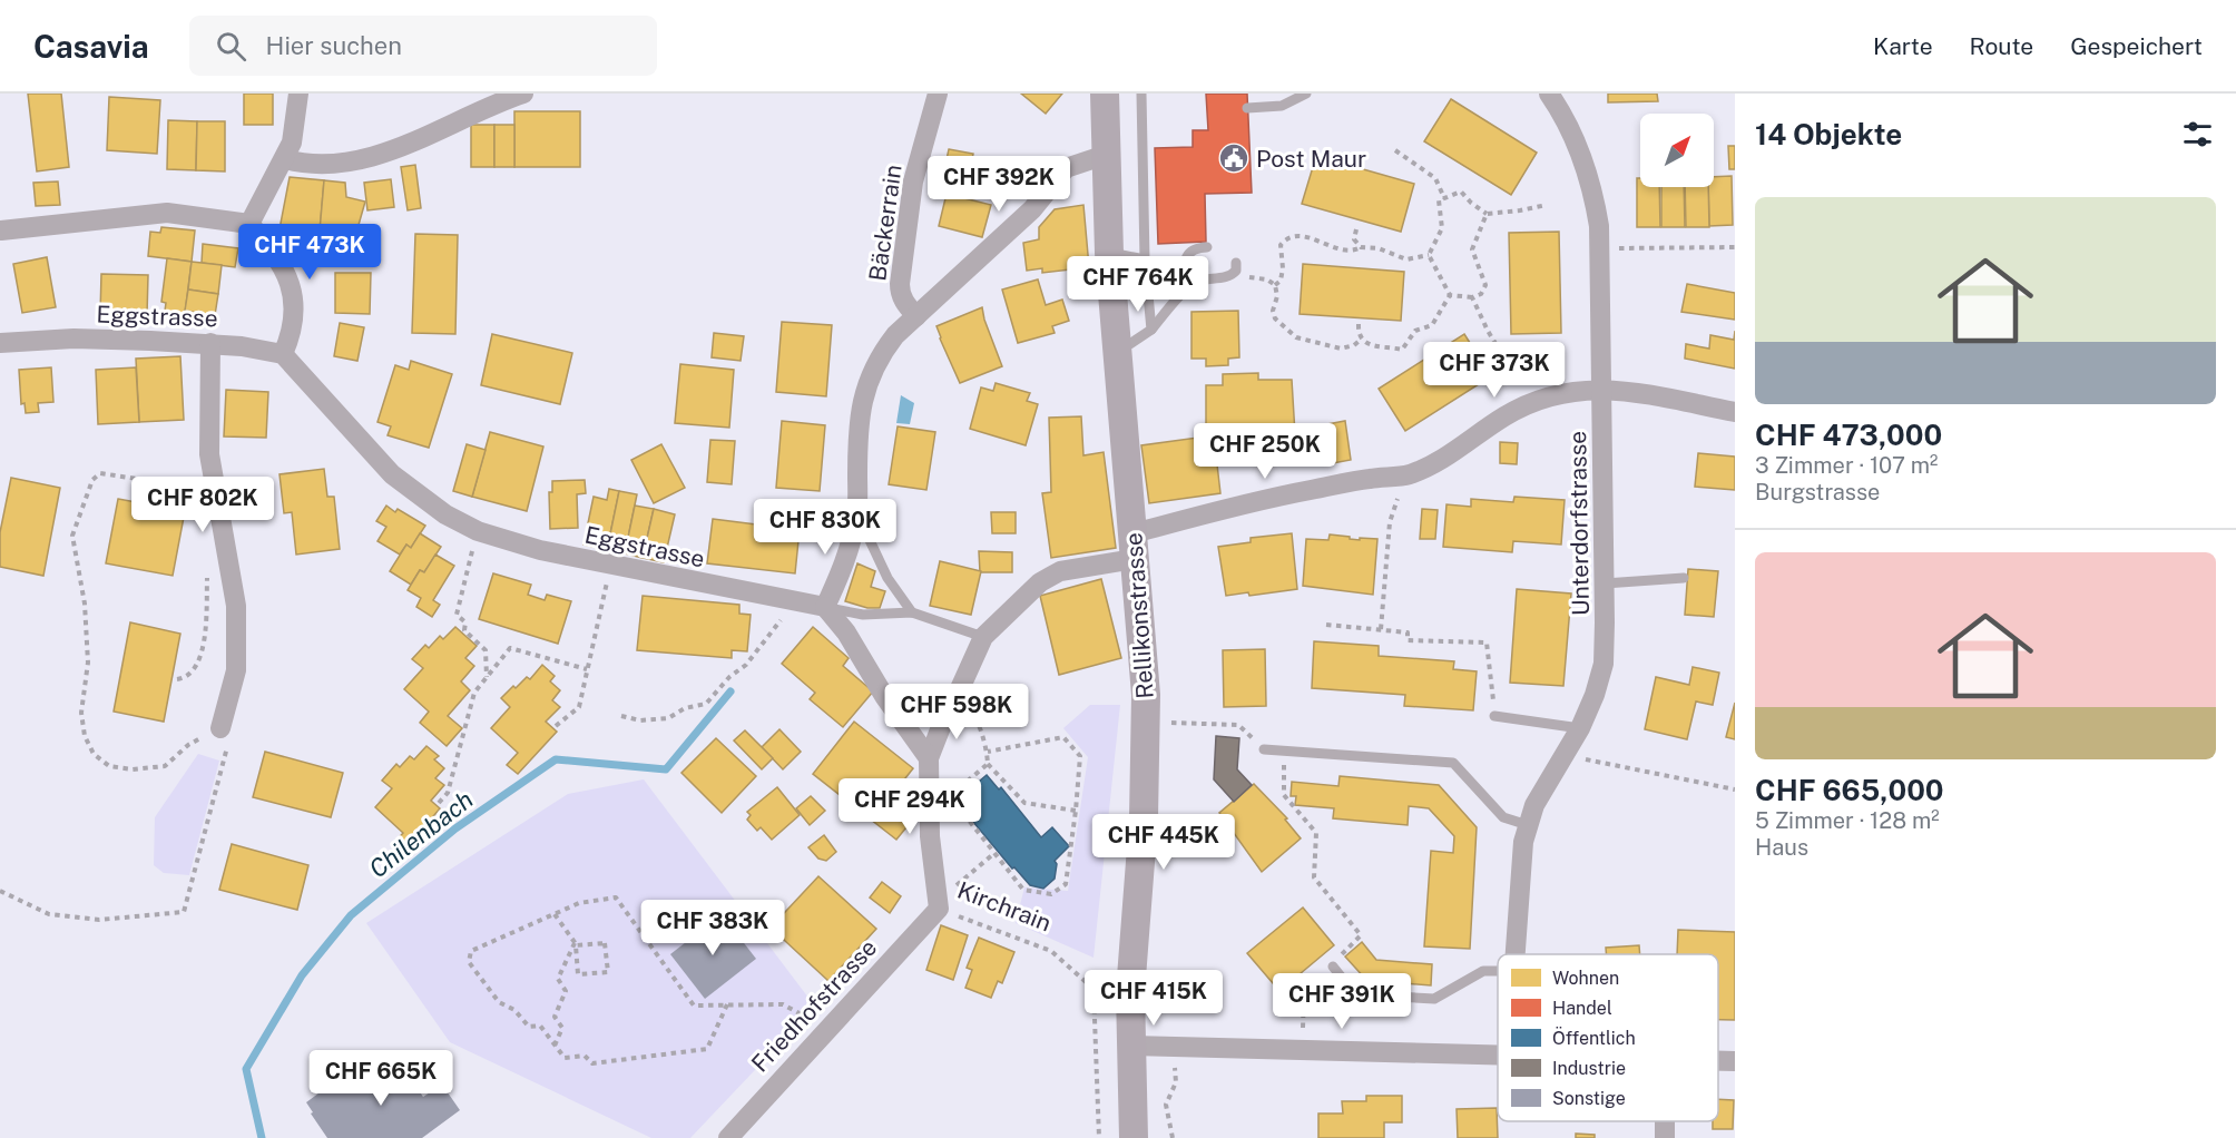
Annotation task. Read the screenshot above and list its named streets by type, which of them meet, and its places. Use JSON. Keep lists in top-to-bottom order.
{
  "streets": {
    "street": [
      "Bäckerrain",
      "Eggstrasse",
      "Unterdorfstrasse",
      "Rellikonstrasse",
      "Kirchrain",
      "Friedhofstrasse"
    ]
  },
  "crossings": [
    ["Kirchrain", "Friedhofstrasse"]
  ],
  "water": ["Chilenbach"],
  "places": {
    "public building": ["Post Maur"]
  },
  "legend": [
    "Wohnen",
    "Handel",
    "Öffentlich",
    "Industrie",
    "Sonstige"
  ],
  "north": "top right",
  "page": {
    "header": "Casavia",
    "search": "Hier suchen",
    "nav": ["Karte", "Route", "Gespeichert"],
    "heading": "14 Objekte",
    "price": [
      "CHF 392K",
      "CHF 473K",
      "CHF 764K",
      "CHF 373K",
      "CHF 250K",
      "CHF 802K",
      "CHF 830K",
      "CHF 598K",
      "CHF 294K",
      "CHF 445K",
      "CHF 383K",
      "CHF 415K",
      "CHF 391K",
      "CHF 665K"
    ],
    "list": [
      {
        "name": "CHF 473,000",
        "note": "3 Zimmer · 107 m² · Burgstrasse"
      },
      {
        "name": "CHF 665,000",
        "note": "5 Zimmer · 128 m² · Haus"
      }
    ]
  }
}
